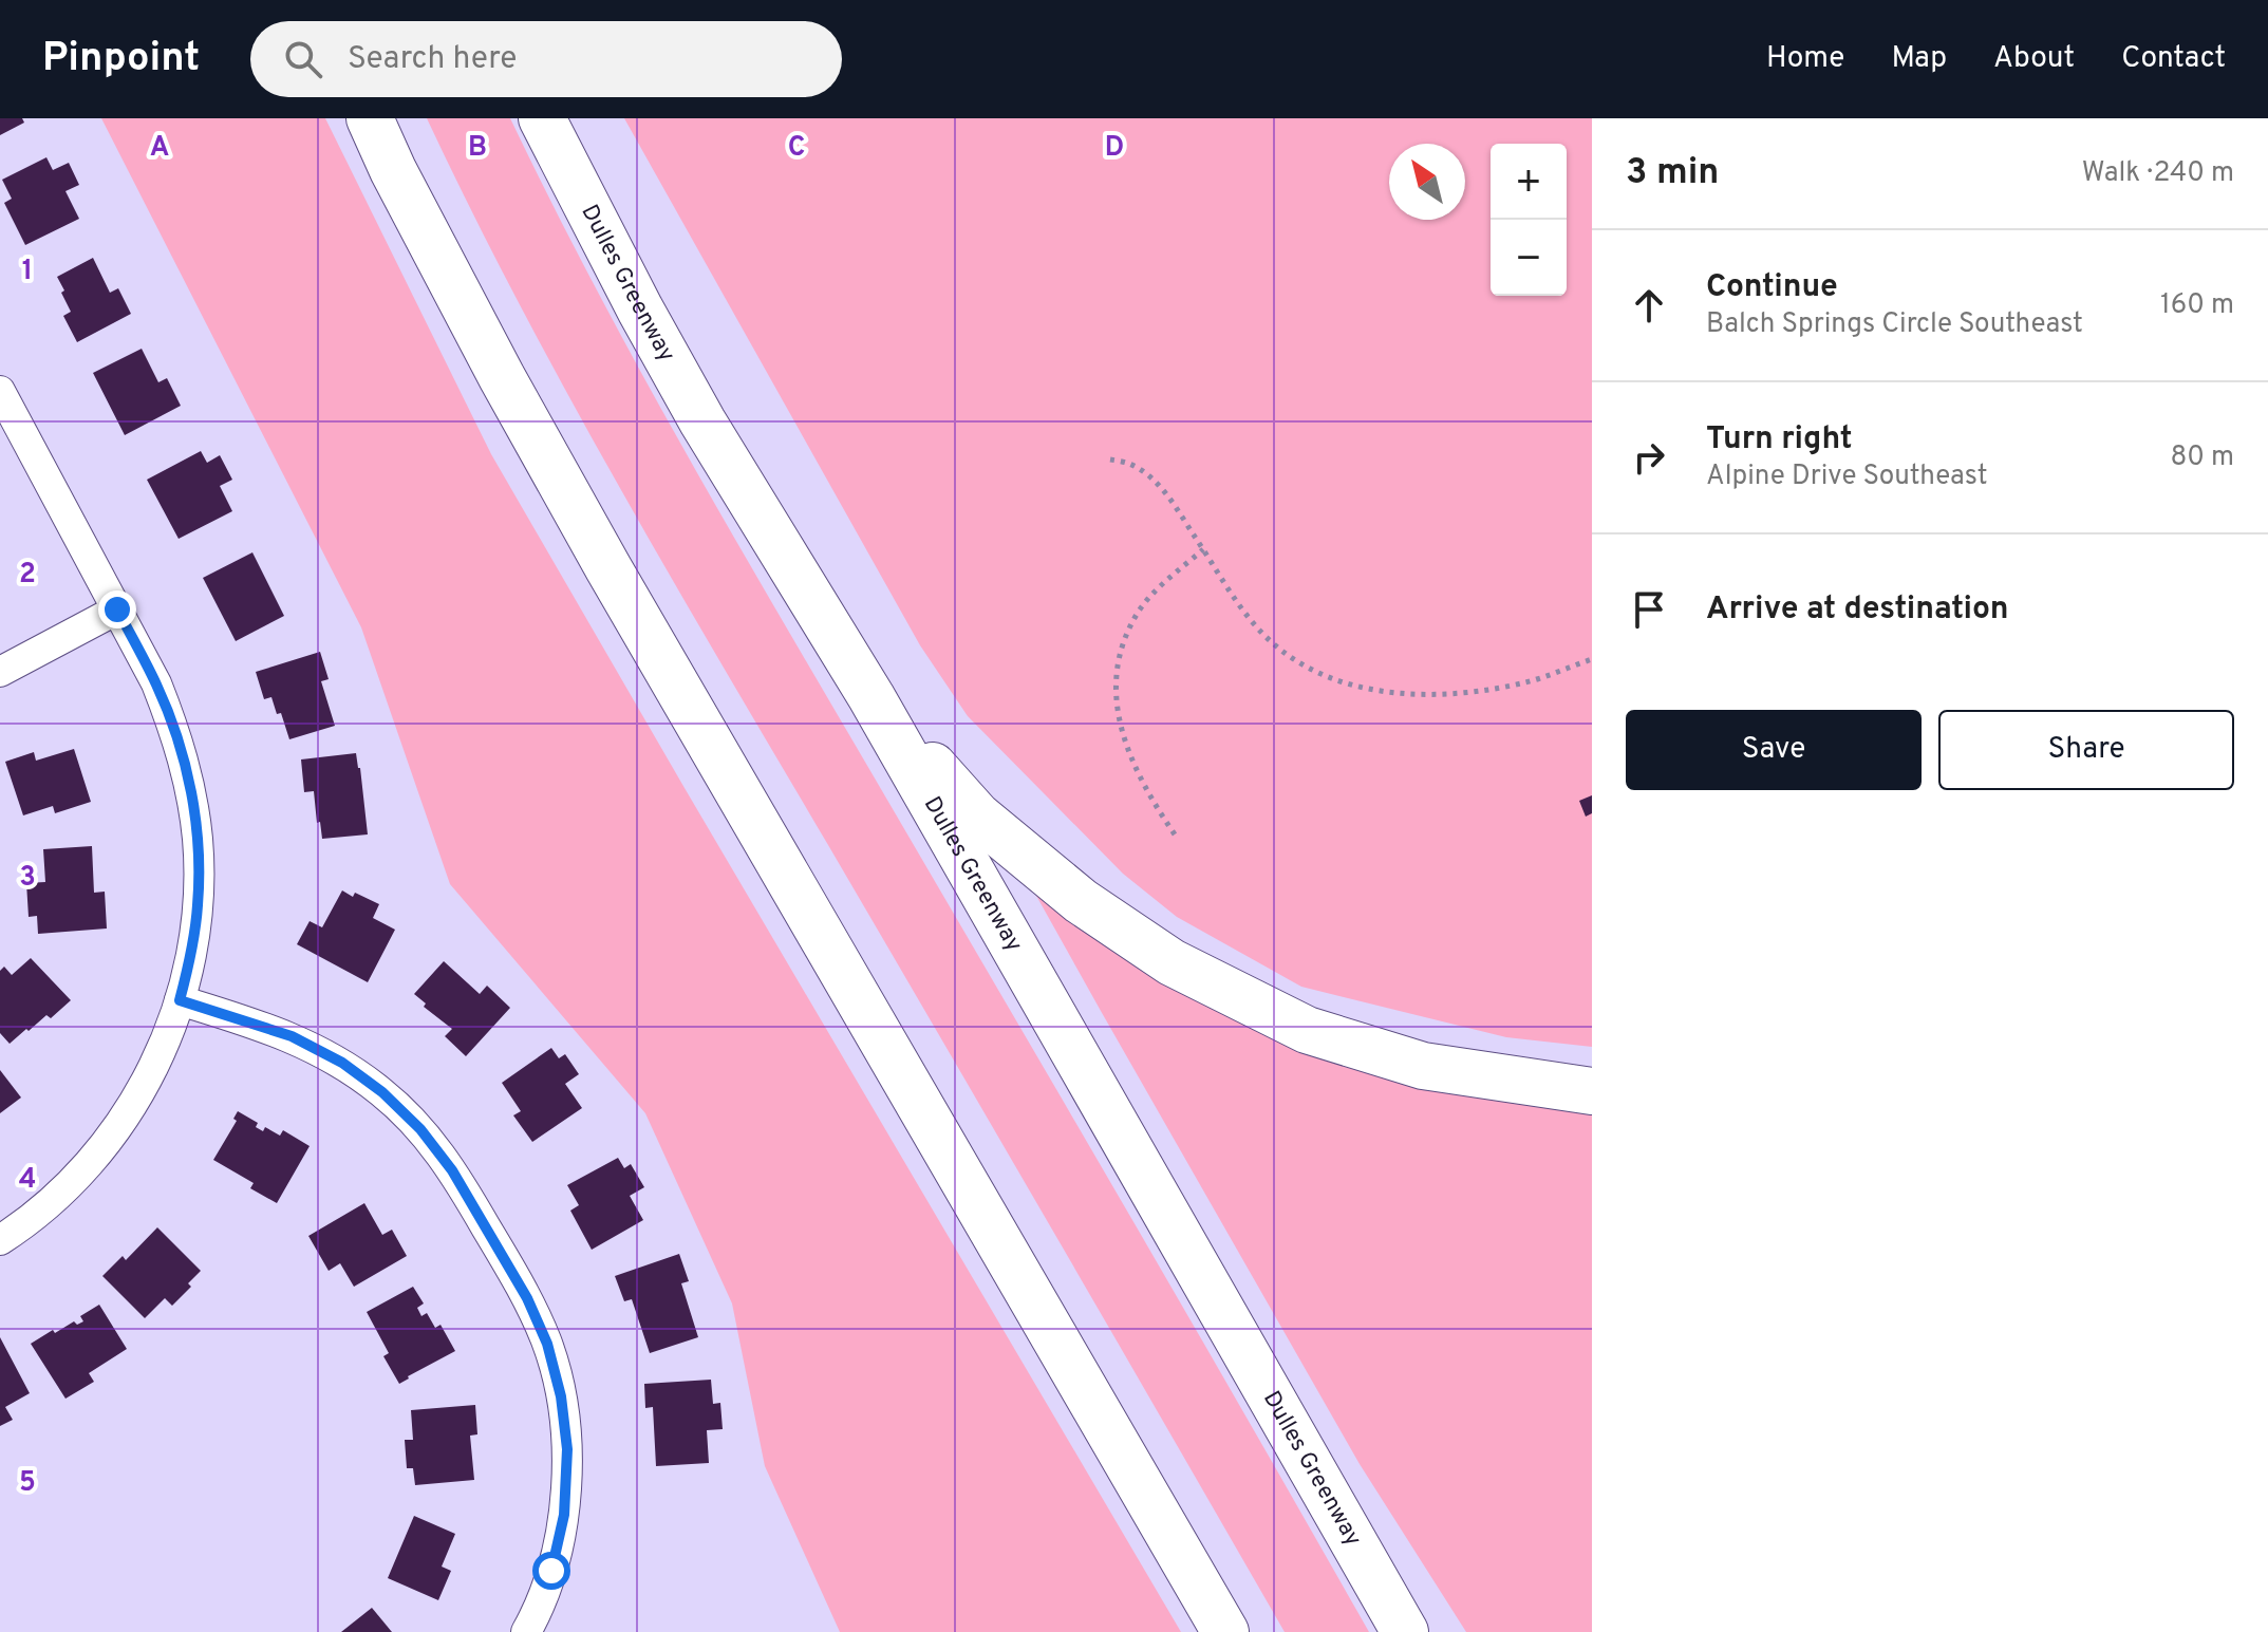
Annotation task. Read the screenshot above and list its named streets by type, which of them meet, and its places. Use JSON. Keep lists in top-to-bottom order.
{
  "streets": {
    "highway": ["Dulles Greenway"]
  },
  "north": "top left",
  "page": {
    "header": "Pinpoint",
    "search": "Search here",
    "nav": [
      "Home",
      "Map",
      "About",
      "Contact"
    ],
    "heading": ["3 min", "Walk · 240 m"],
    "map_buttons": ["+", "−"],
    "list": [
      ["Continue", "Balch Springs Circle Southeast", "160 m"],
      ["Turn right", "Alpine Drive Southeast", "80 m"],
      "Arrive at destination"
    ],
    "buttons": ["Save", "Share"]
  },
  "grid": {
    "columns": [
      "A",
      "B",
      "C",
      "D"
    ],
    "rows": [
      "1",
      "2",
      "3",
      "4",
      "5"
    ]
  }
}
